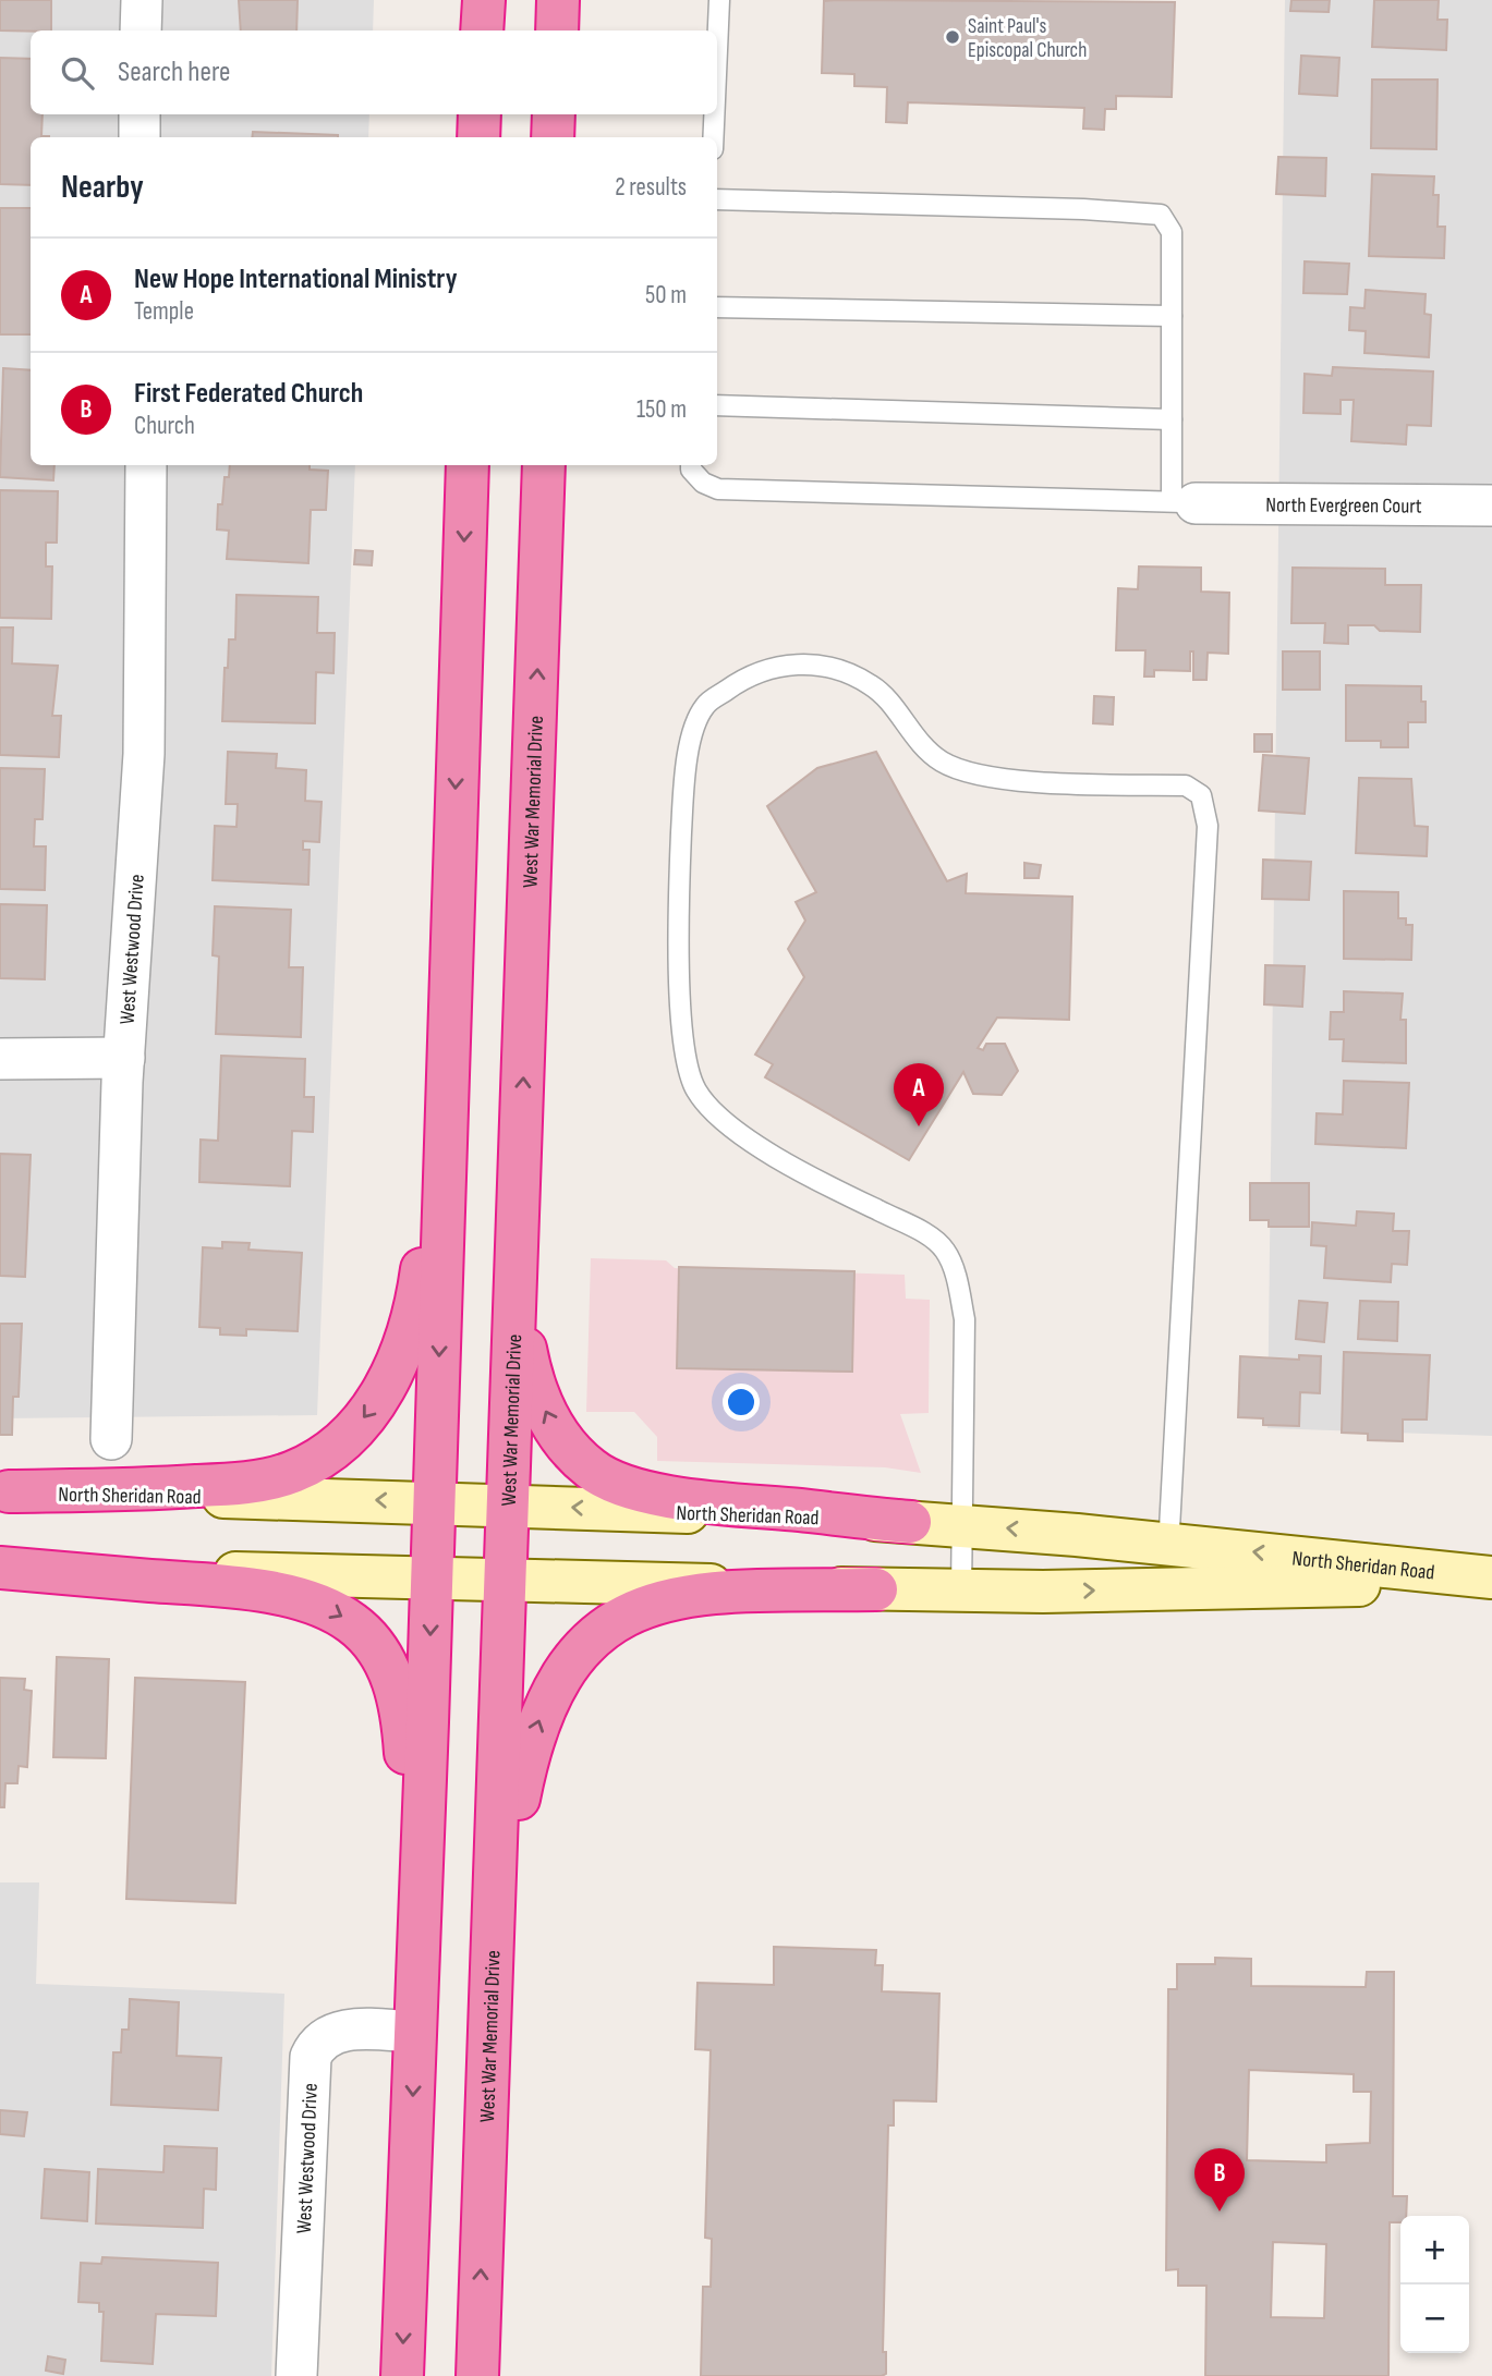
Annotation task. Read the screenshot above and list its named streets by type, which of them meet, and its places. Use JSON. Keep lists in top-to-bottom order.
{
  "streets": {
    "highway": ["West War Memorial Drive"],
    "main road": ["North Sheridan Road"],
    "street": ["North Evergreen Court", "West Westwood Drive"]
  },
  "crossings": [
    ["West War Memorial Drive", "North Sheridan Road"]
  ],
  "places": ["Saint Paul's Episcopal Church"],
  "page": {
    "search": "Search here",
    "heading": ["Nearby", "2 results"],
    "list": [
      {
        "mark": "A",
        "name": "New Hope International Ministry",
        "note": "Temple",
        "value": "50 m"
      },
      {
        "mark": "B",
        "name": "First Federated Church",
        "note": "Church",
        "value": "150 m"
      }
    ],
    "pins": ["A", "B"],
    "map_buttons": ["+", "−"]
  }
}
